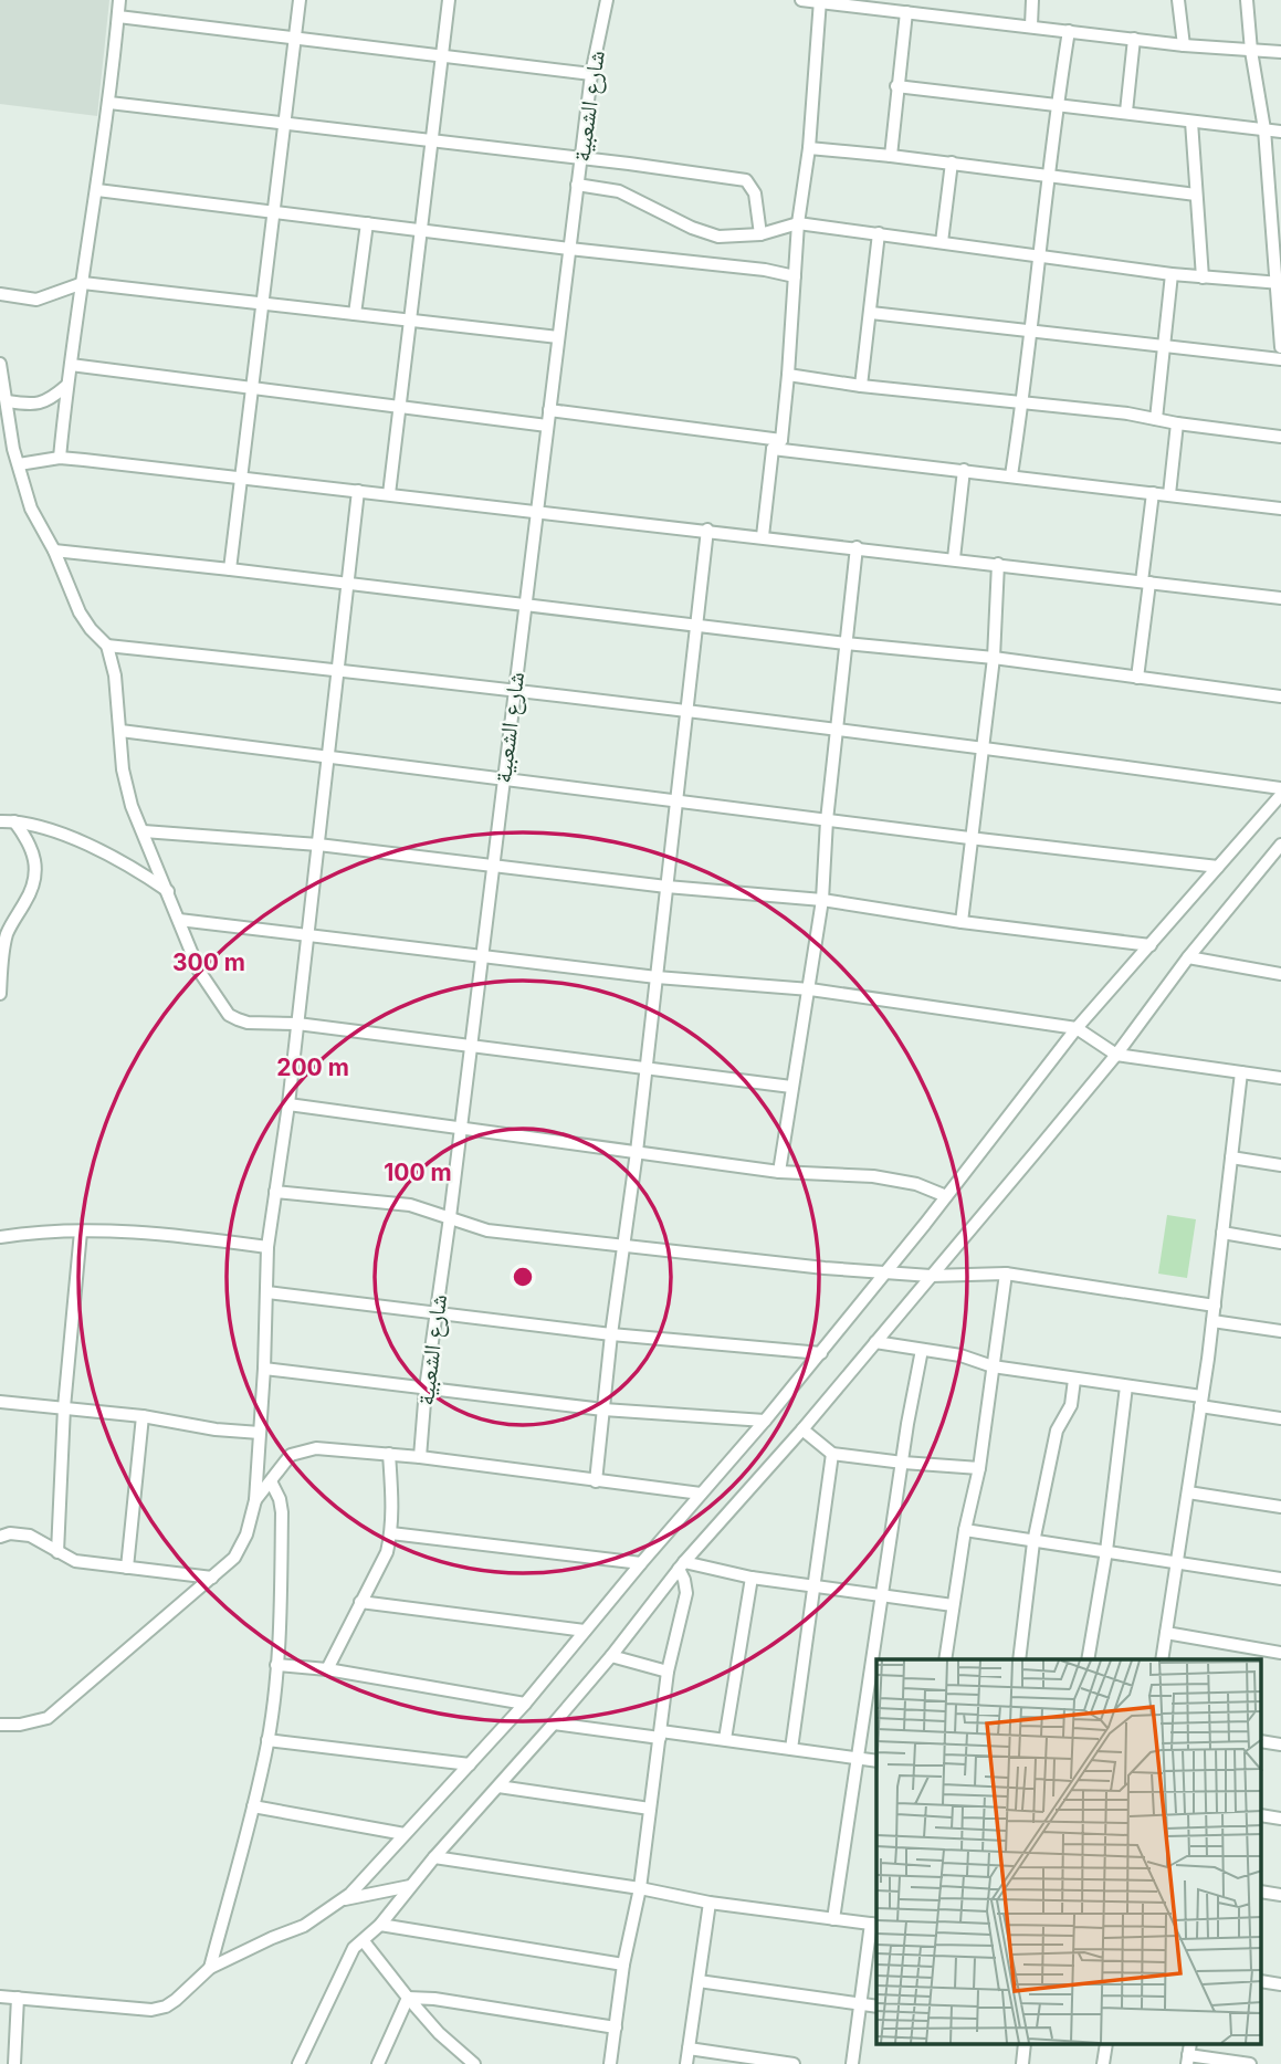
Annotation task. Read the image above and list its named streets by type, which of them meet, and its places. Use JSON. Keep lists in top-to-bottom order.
{
  "streets": {
    "street": ["شارع الشعبية"]
  },
  "rings": ["300 m", "200 m", "100 m"]
}
